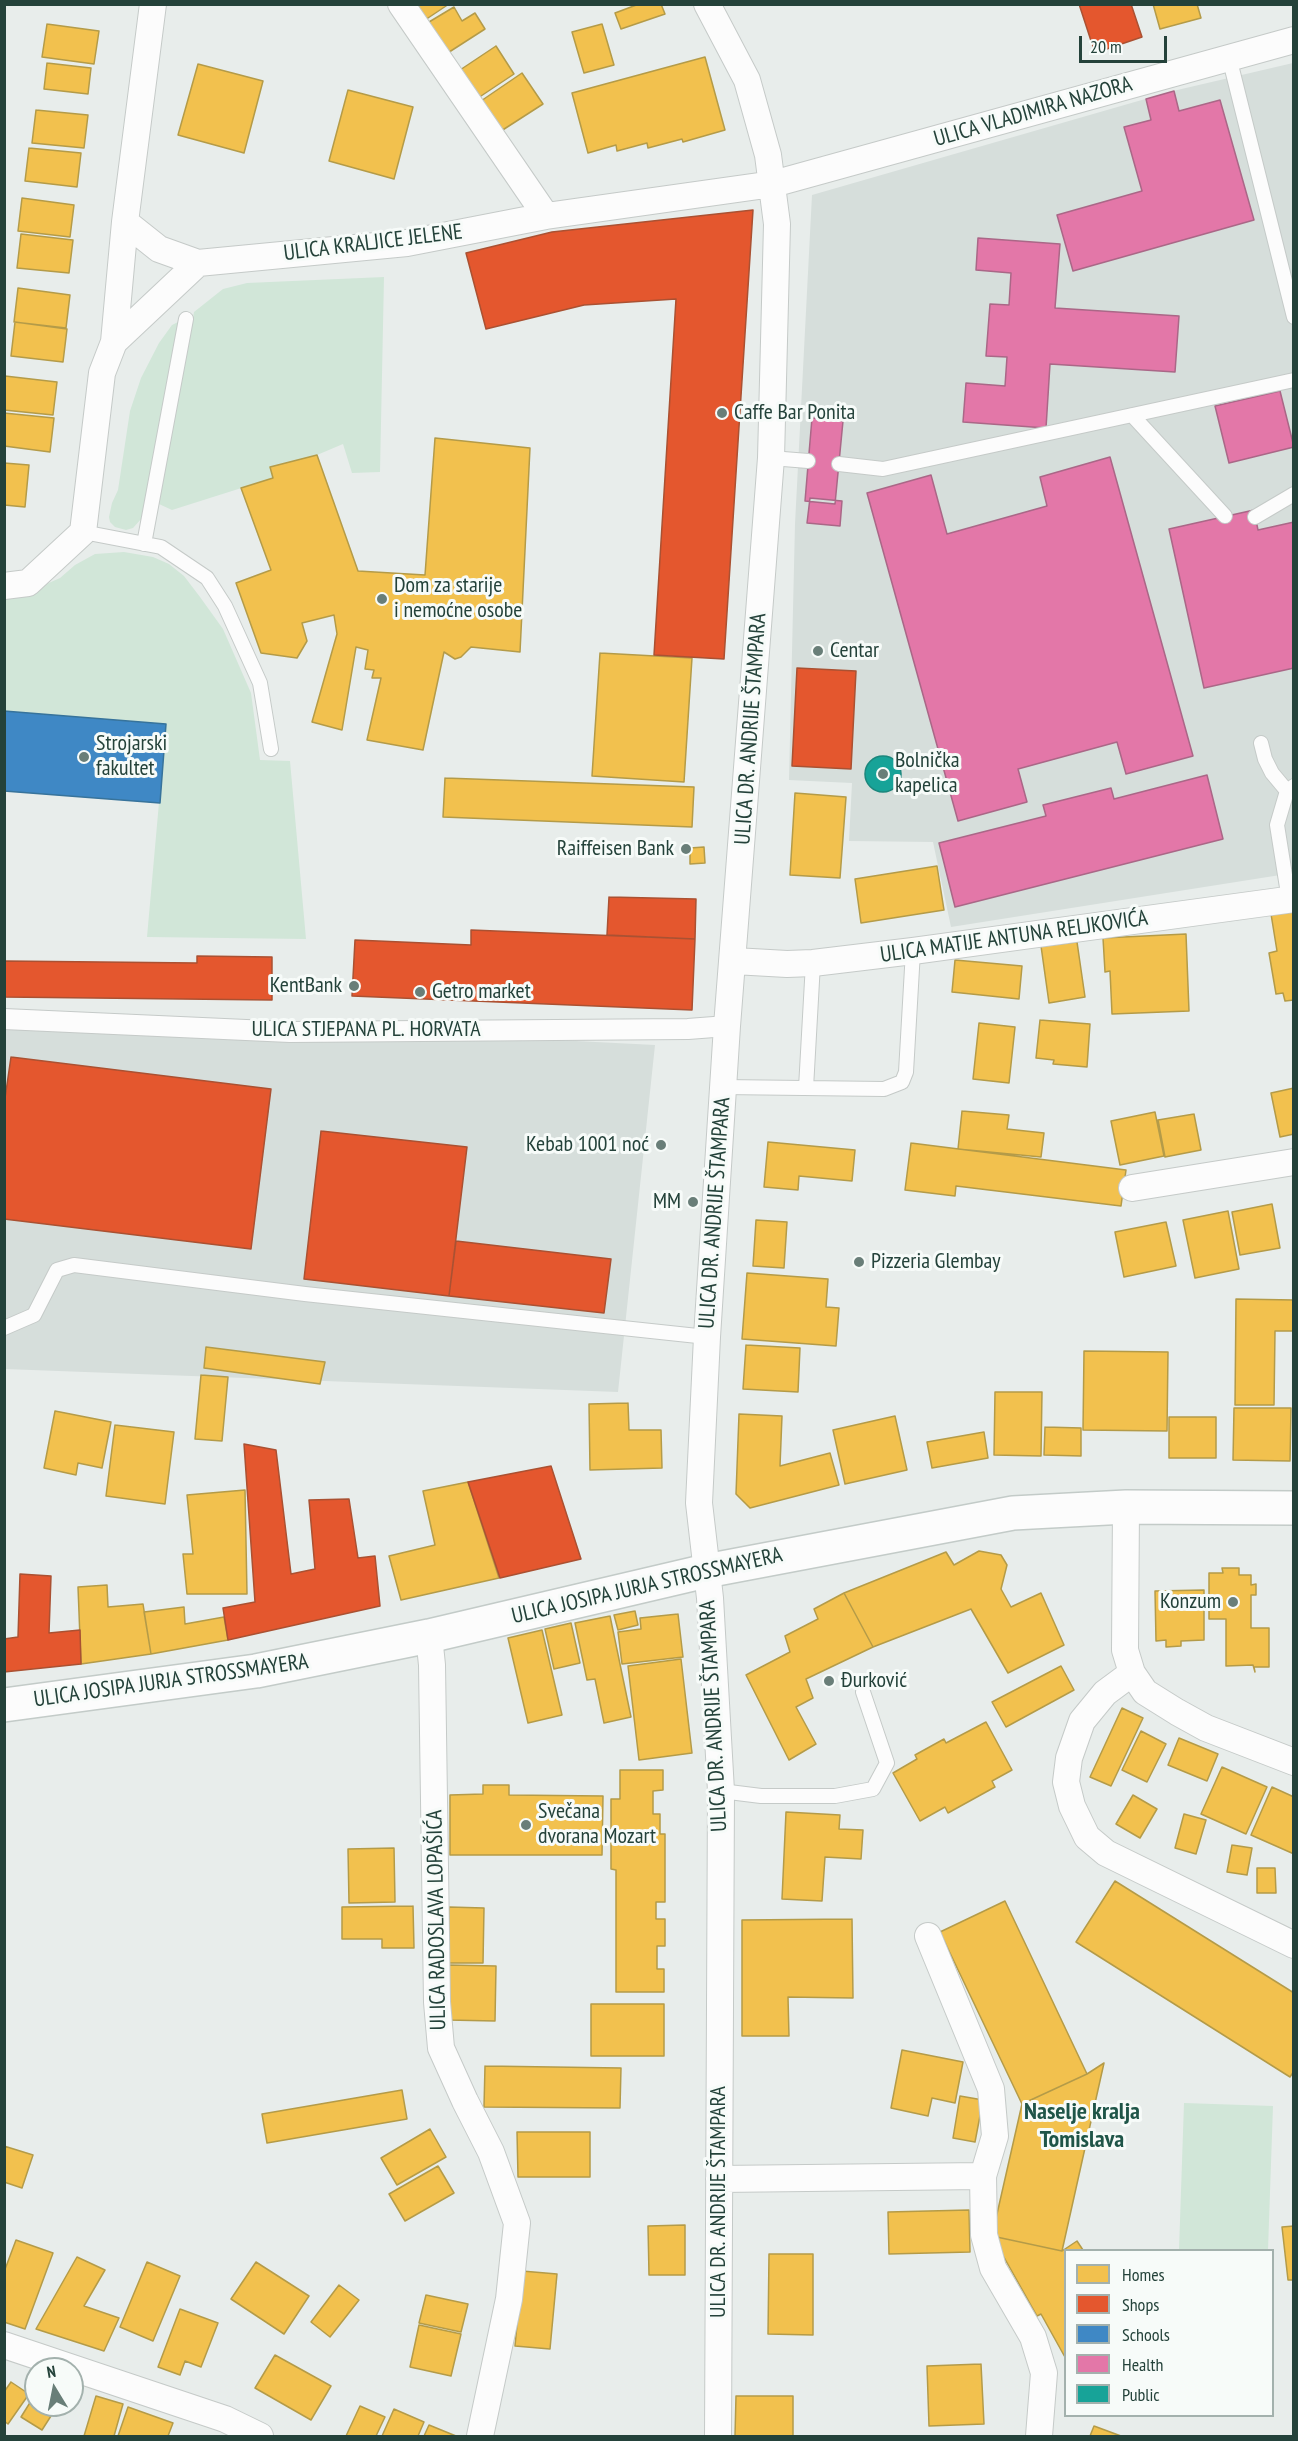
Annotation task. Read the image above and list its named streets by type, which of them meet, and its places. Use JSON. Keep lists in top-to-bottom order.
{
  "streets": {
    "main road": ["ULICA JOSIPA JURJA STROSSMAYERA"],
    "street": [
      "ULICA VLADIMIRA NAZORA",
      "ULICA KRALJICE JELENE",
      "ULICA DR. ANDRIJE ŠTAMPARA",
      "ULICA MATIJE ANTUNA RELJKOVIĆA",
      "ULICA STJEPANA PL. HORVATA",
      "ULICA RADOSLAVA LOPAŠIĆA"
    ]
  },
  "crossings": [
    ["ULICA VLADIMIRA NAZORA", "ULICA KRALJICE JELENE"],
    ["ULICA VLADIMIRA NAZORA", "ULICA DR. ANDRIJE ŠTAMPARA"],
    ["ULICA KRALJICE JELENE", "ULICA DR. ANDRIJE ŠTAMPARA"],
    ["ULICA DR. ANDRIJE ŠTAMPARA", "ULICA MATIJE ANTUNA RELJKOVIĆA"],
    ["ULICA DR. ANDRIJE ŠTAMPARA", "ULICA STJEPANA PL. HORVATA"],
    ["ULICA DR. ANDRIJE ŠTAMPARA", "ULICA JOSIPA JURJA STROSSMAYERA"],
    ["ULICA JOSIPA JURJA STROSSMAYERA", "ULICA RADOSLAVA LOPAŠIĆA"]
  ],
  "districts": ["Naselje kralja Tomislava"],
  "places": [
    "Caffe Bar Ponita",
    "Dom za starije i nemoćne osobe",
    "Centar",
    "Strojarski fakultet",
    "Bolnička kapelica",
    "Raiffeisen Bank",
    "KentBank",
    "Getro market",
    "Kebab 1001 noć",
    "MM",
    "Pizzeria Glembay",
    "Konzum",
    "Đurković",
    "Svečana dvorana Mozart"
  ],
  "legend": [
    "Homes",
    "Shops",
    "Schools",
    "Health",
    "Public"
  ],
  "scale_bar": "20 m",
  "north": "top"
}
